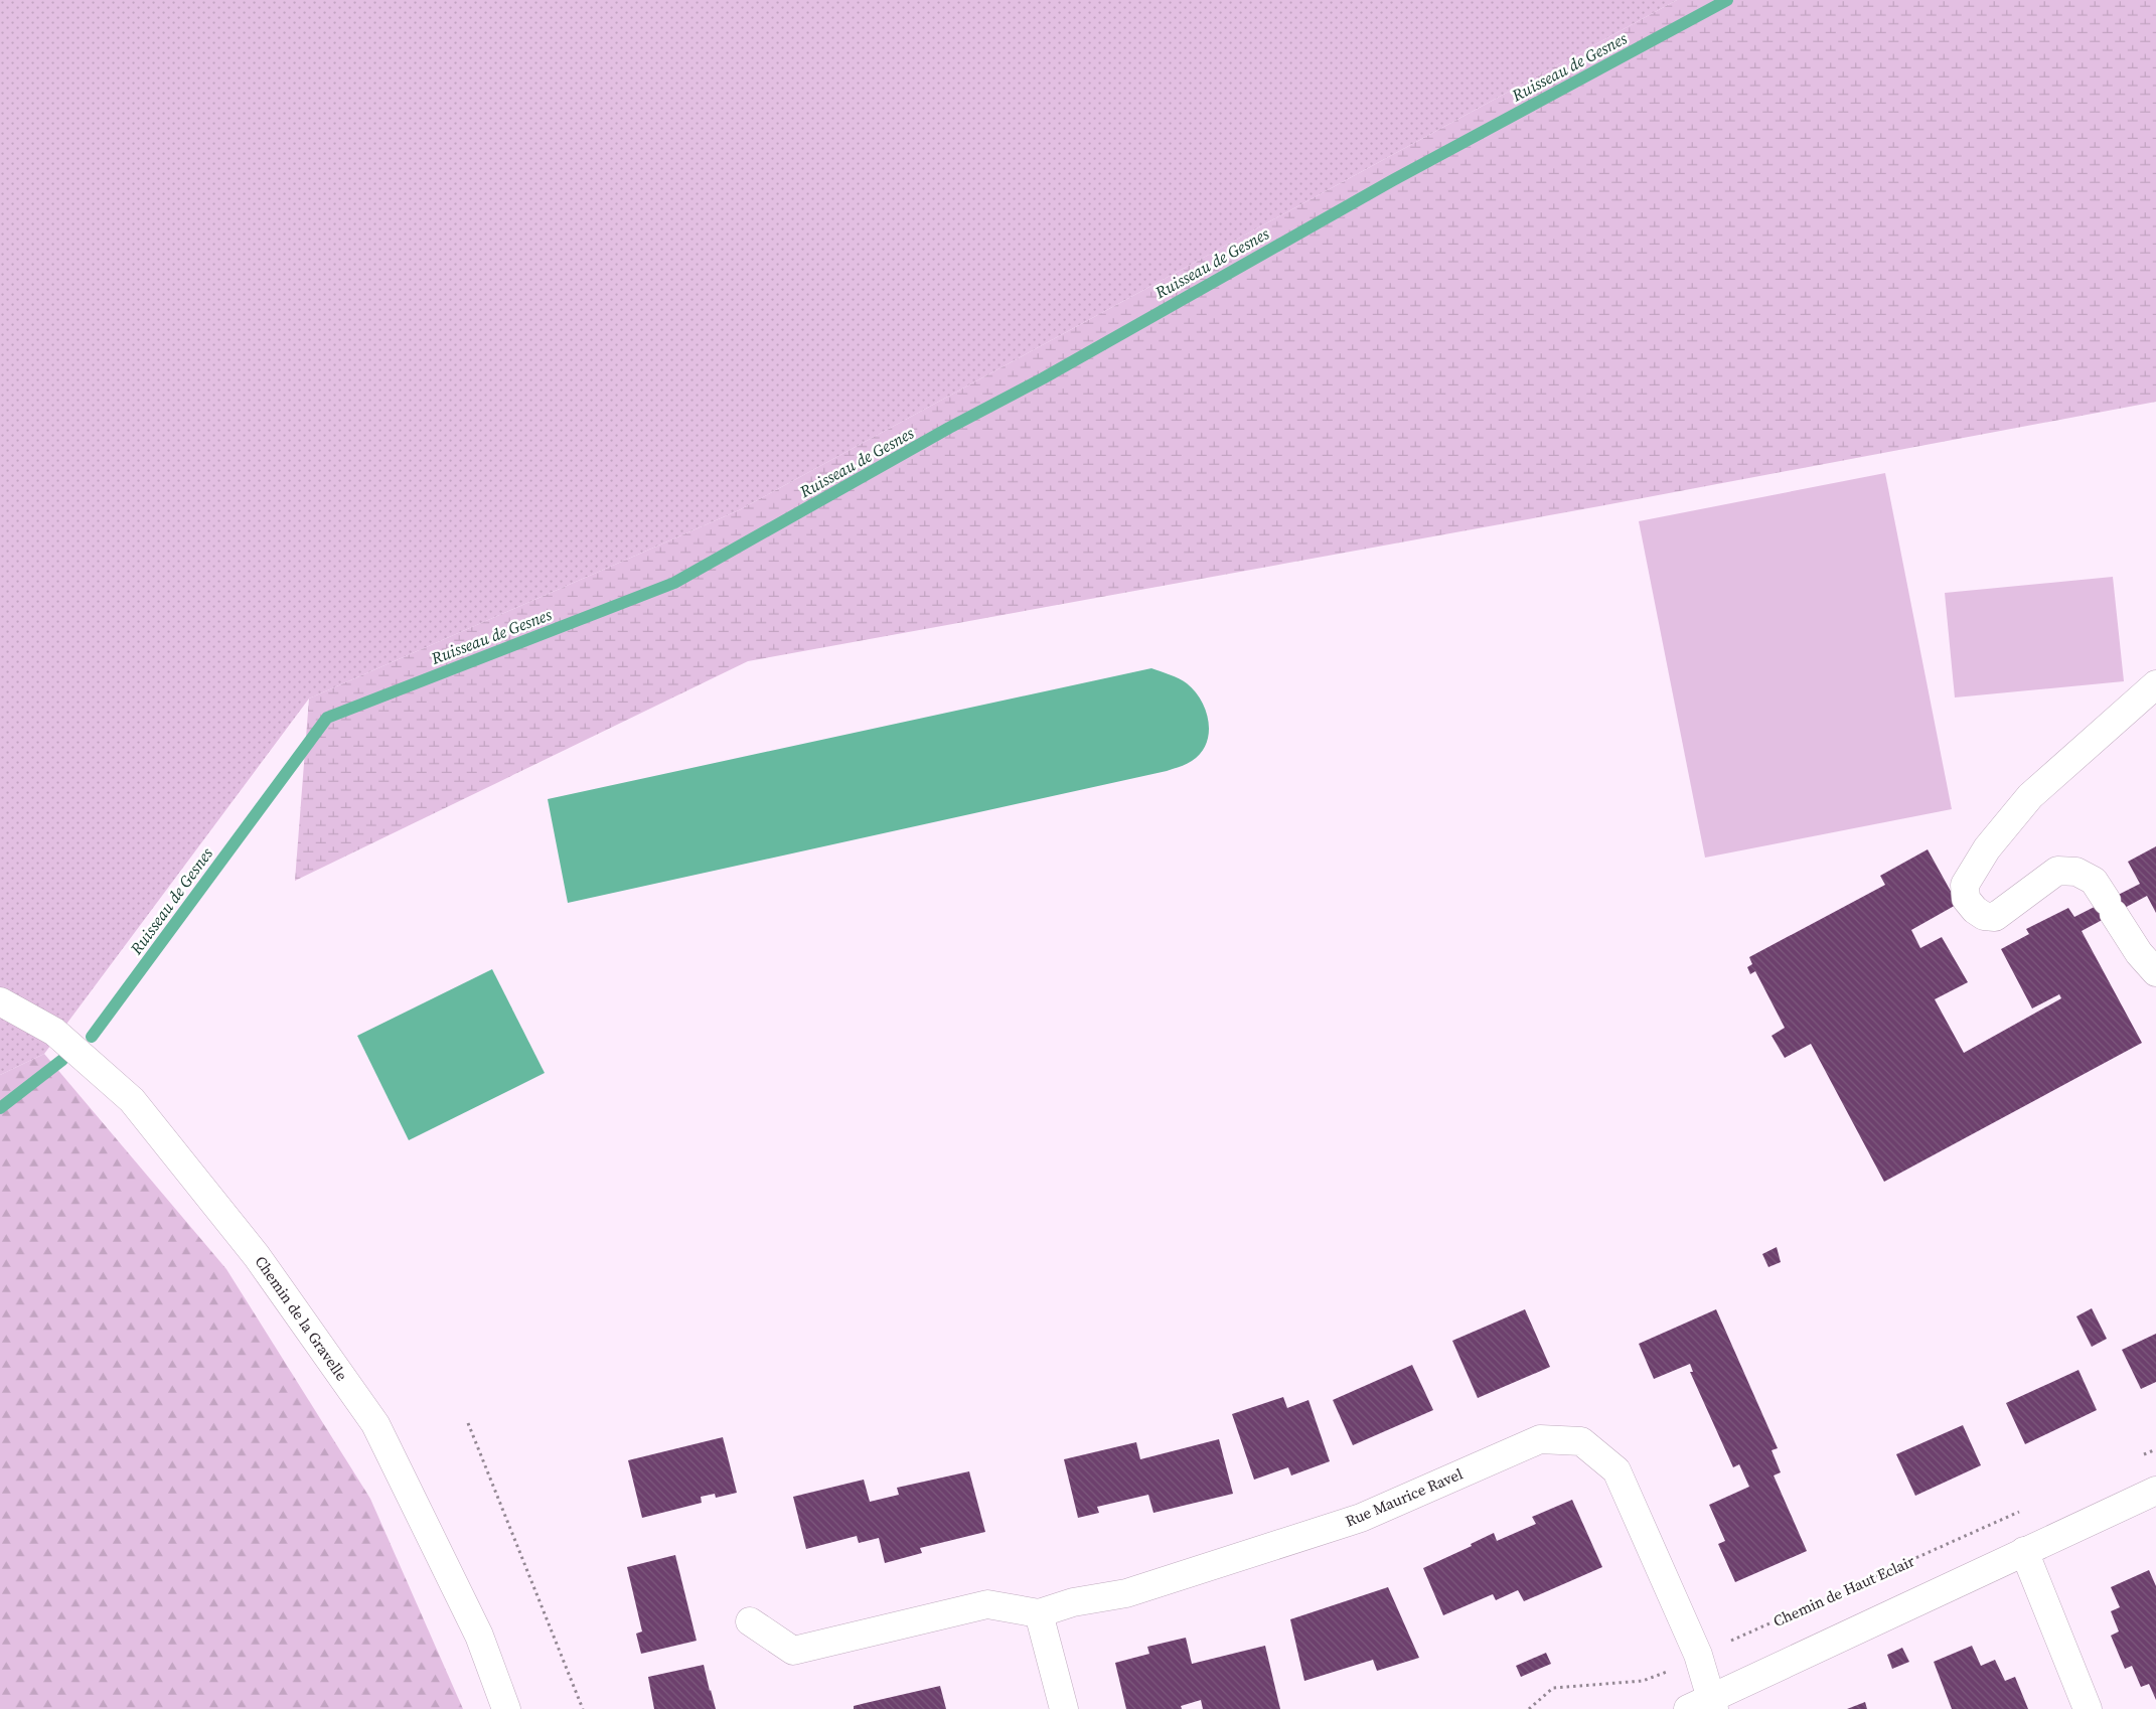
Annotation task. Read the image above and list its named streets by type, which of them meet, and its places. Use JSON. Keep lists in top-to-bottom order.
{
  "streets": {
    "street": ["Chemin de la Gravelle", "Rue Maurice Ravel"],
    "path": ["Chemin de Haut Eclair"]
  },
  "crossings": [
    ["Rue Maurice Ravel", "Chemin de Haut Eclair"]
  ],
  "water": ["Ruisseau de Gesnes"]
}
